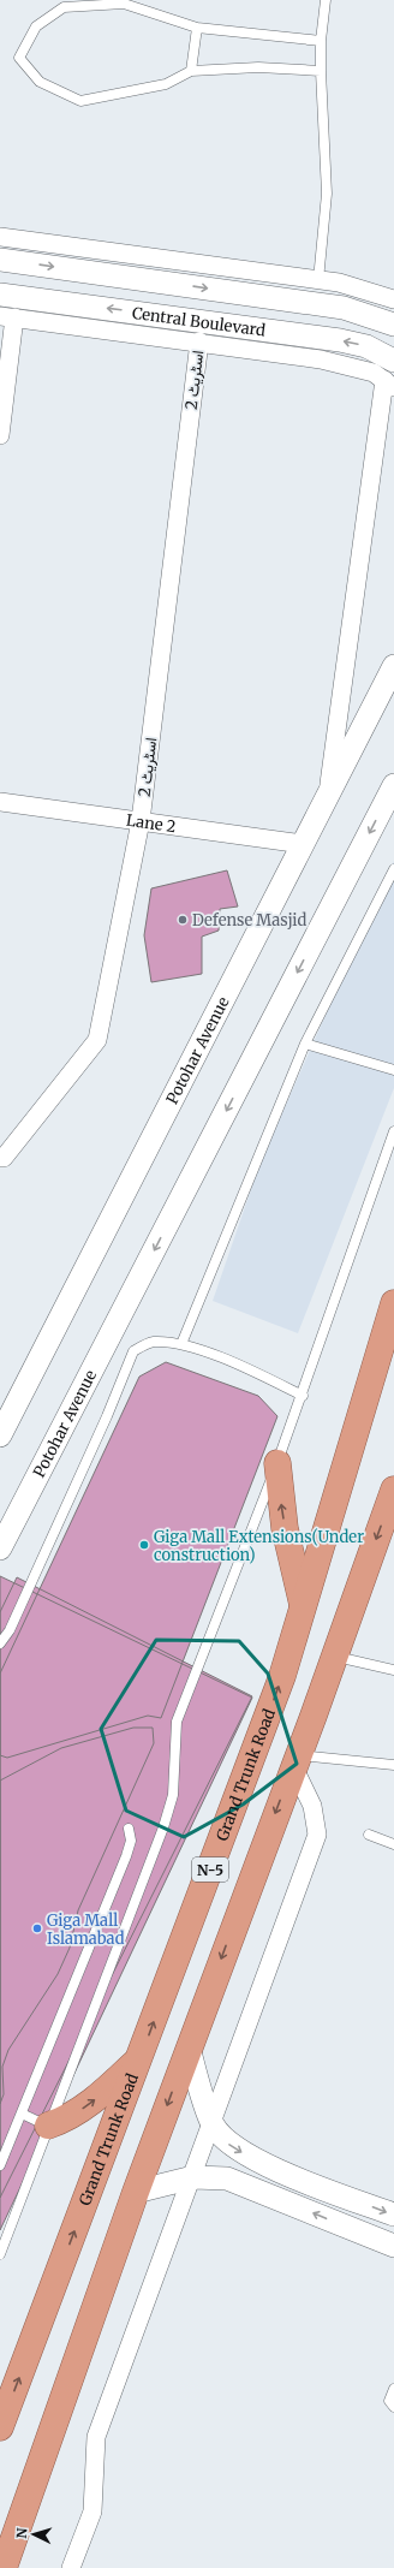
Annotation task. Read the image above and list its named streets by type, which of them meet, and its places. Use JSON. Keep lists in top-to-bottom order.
{
  "streets": {
    "highway": ["Grand Trunk Road", "N-5"],
    "street": [
      "Central Boulevard",
      "اسٹریٹ 2",
      "Lane 2",
      "Potohar Avenue"
    ]
  },
  "crossings": [
    ["اسٹریٹ 2", "Lane 2"],
    ["Lane 2", "Potohar Avenue"]
  ],
  "places": ["Defense Masjid", "Giga Mall Extensions(Under construction)", "Giga Mall Islamabad"],
  "north": "left"
}
